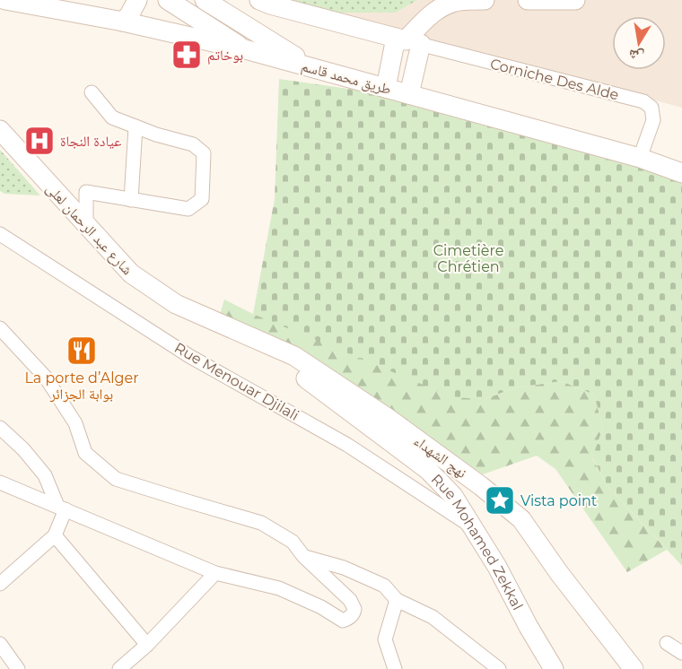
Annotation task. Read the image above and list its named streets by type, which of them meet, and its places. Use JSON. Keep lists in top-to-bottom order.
{
  "streets": {
    "street": [
      "طريق محمد قاسم",
      "Corniche Des Alde",
      "شارع عبد الرحمان لعلى",
      "Rue Menouar Djilali",
      "نهج الشهداء",
      "Rue Mohamed Zekkal"
    ]
  },
  "crossings": [
    ["طريق محمد قاسم", "Corniche Des Alde"],
    ["شارع عبد الرحمان لعلى", "نهج الشهداء"],
    ["شارع عبد الرحمان لعلى", "Rue Mohamed Zekkal"],
    ["Rue Menouar Djilali", "Rue Mohamed Zekkal"],
    ["نهج الشهداء", "Rue Mohamed Zekkal"]
  ],
  "parks": ["Cimetière Chrétien"],
  "places": {
    "pharmacy": ["بوخاتم"],
    "hospital": ["عيادة النجاة"],
    "restaurant": ["La porte d’Alger بوابة الجزائر"],
    "place": ["Vista point"]
  },
  "north": "bottom"
}
